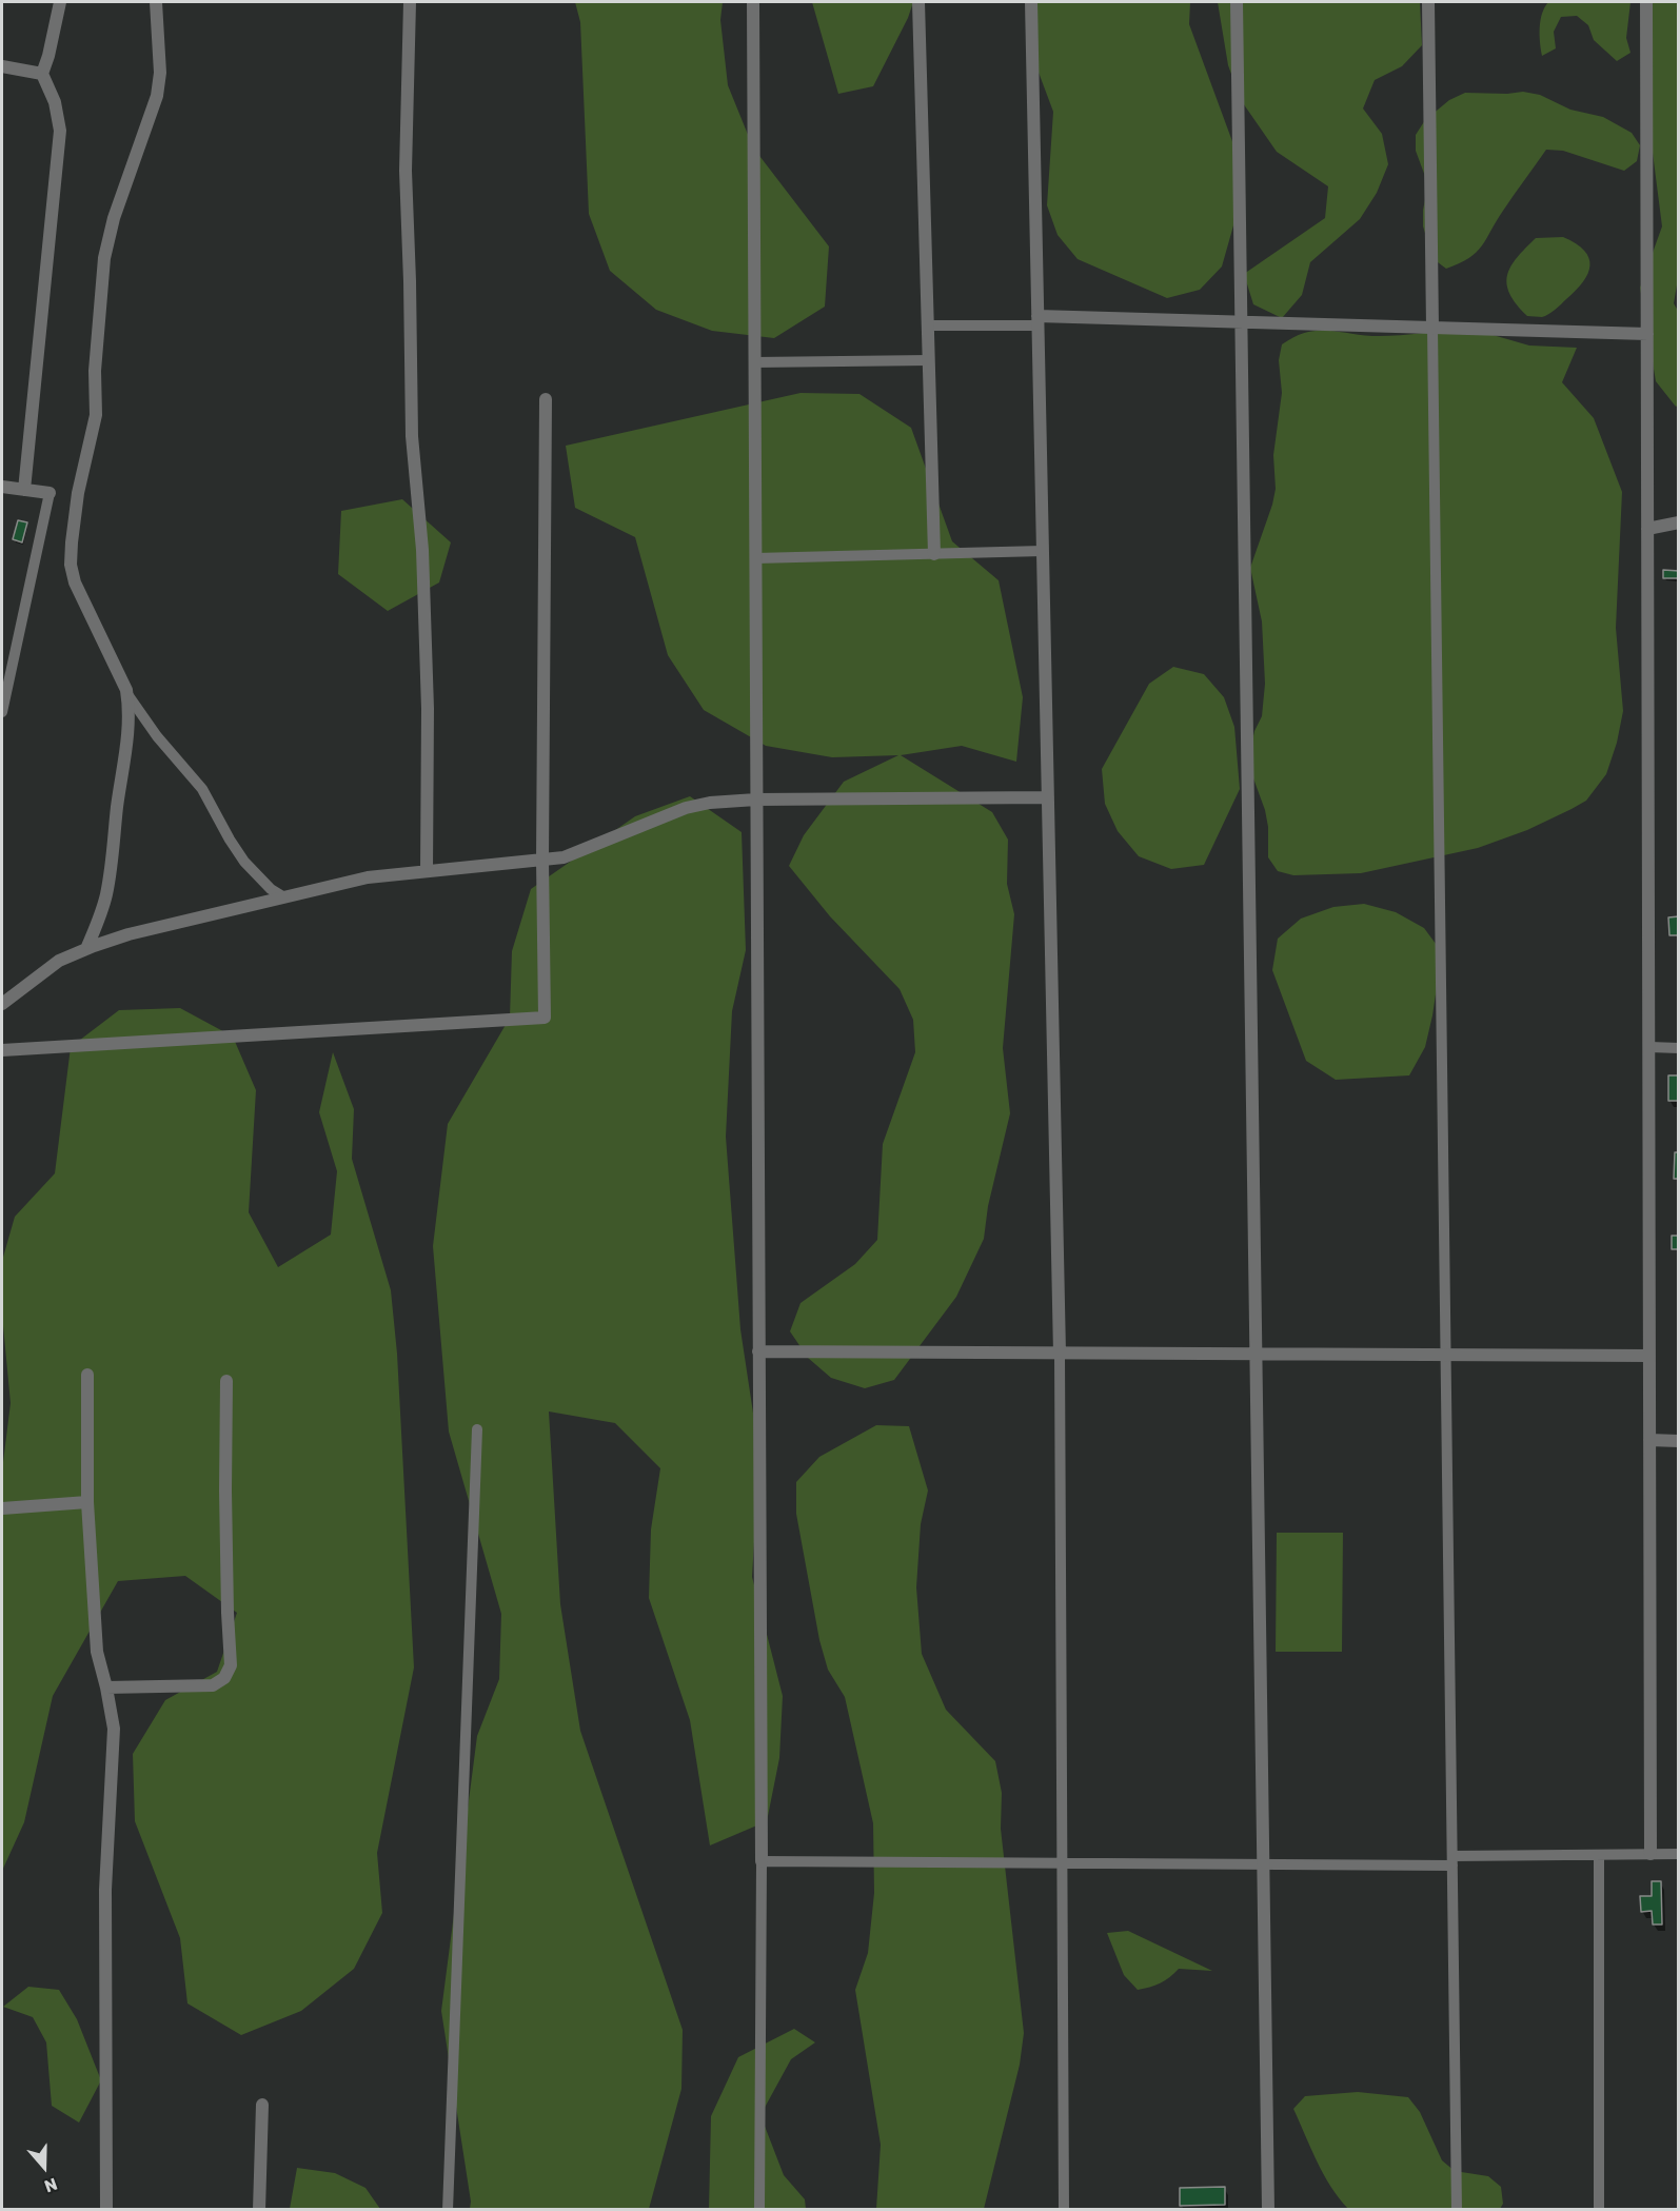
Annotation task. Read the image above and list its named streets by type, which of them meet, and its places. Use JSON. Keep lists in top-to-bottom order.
{
  "north": "bottom"
}
